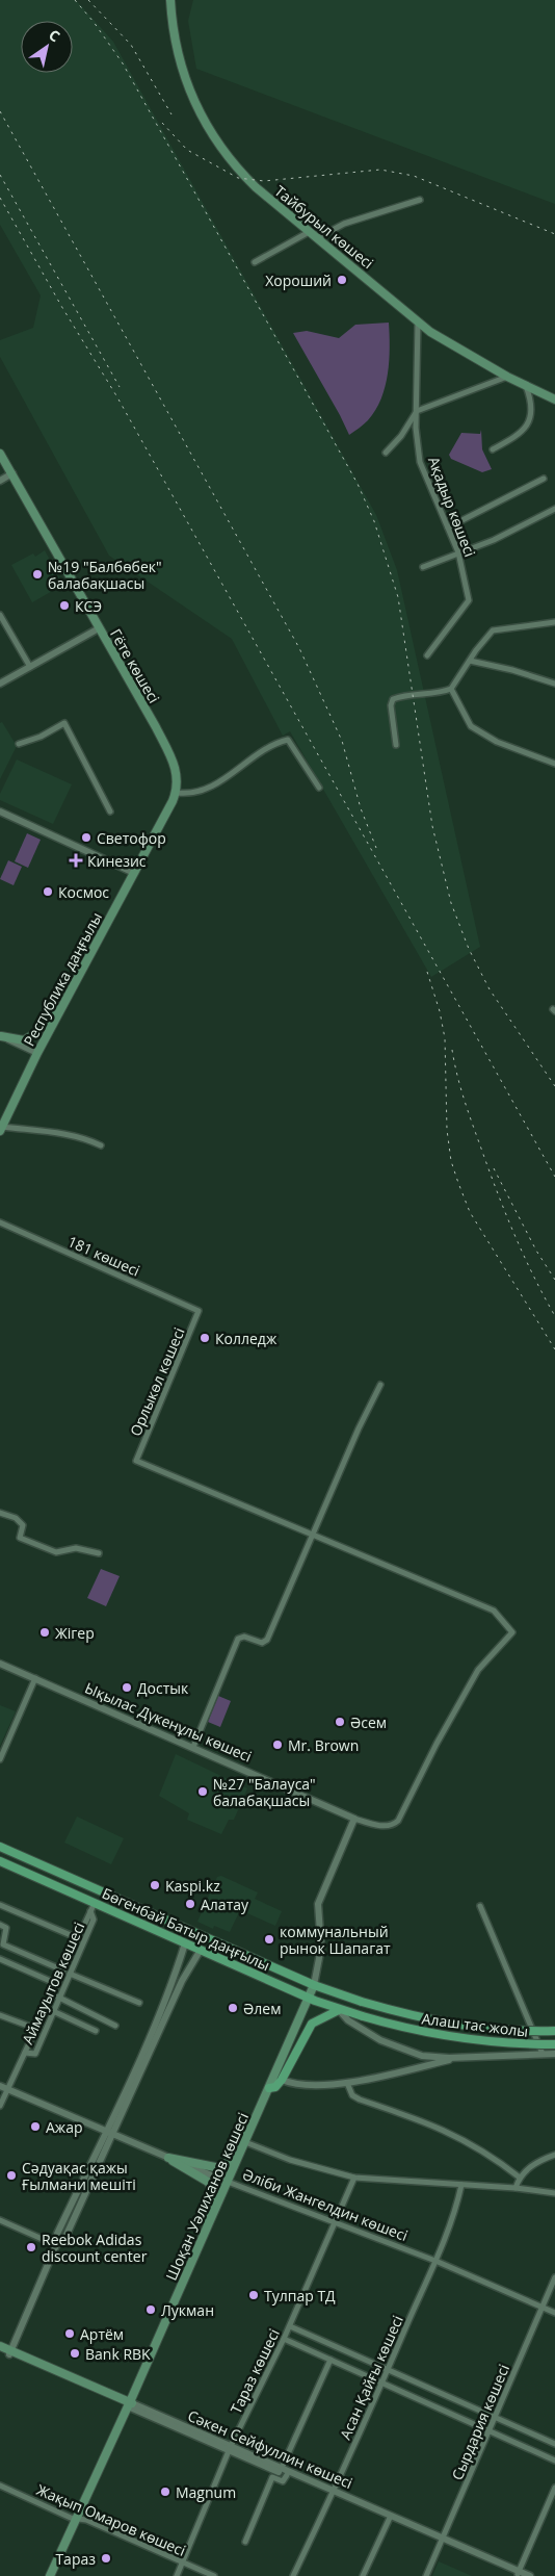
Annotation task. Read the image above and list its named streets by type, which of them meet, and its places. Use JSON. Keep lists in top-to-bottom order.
{
  "streets": {
    "main road": [
      "Тайбурыл көшесі",
      "Гёте көшесі",
      "Республика даңғылы",
      "Бөгенбай Батыр даңғылы",
      "Алаш тас жолы",
      "Шоқан Уәлиханов көшесі",
      "Сәкен Сейфуллин көшесі"
    ],
    "street": [
      "Ақадыр көшесі",
      "181 көшесі",
      "Орлыкөл көшесі",
      "Ықылас Дүкенұлы көшесі",
      "Аймауытов көшесі",
      "Әліби Жангелдин көшесі",
      "Тараз көшесі",
      "Асан Қайғы көшесі",
      "Сырдария көшесі",
      "Жақып Омаров көшесі"
    ]
  },
  "crossings": [
    ["Тайбурыл көшесі", "Ақадыр көшесі"],
    ["Гёте көшесі", "Республика даңғылы"],
    ["181 көшесі", "Орлыкөл көшесі"],
    ["Ықылас Дүкенұлы көшесі", "Шоқан Уәлиханов көшесі"],
    ["Бөгенбай Батыр даңғылы", "Аймауытов көшесі"],
    ["Бөгенбай Батыр даңғылы", "Алаш тас жолы"],
    ["Бөгенбай Батыр даңғылы", "Шоқан Уәлиханов көшесі"],
    ["Аймауытов көшесі", "Әліби Жангелдин көшесі"],
    ["Шоқан Уәлиханов көшесі", "Әліби Жангелдин көшесі"],
    ["Шоқан Уәлиханов көшесі", "Сәкен Сейфуллин көшесі"],
    ["Шоқан Уәлиханов көшесі", "Жақып Омаров көшесі"],
    ["Әліби Жангелдин көшесі", "Тараз көшесі"],
    ["Әліби Жангелдин көшесі", "Асан Қайғы көшесі"],
    ["Әліби Жангелдин көшесі", "Сырдария көшесі"],
    ["Тараз көшесі", "Сәкен Сейфуллин көшесі"],
    ["Тараз көшесі", "Жақып Омаров көшесі"],
    ["Асан Қайғы көшесі", "Сәкен Сейфуллин көшесі"],
    ["Сырдария көшесі", "Сәкен Сейфуллин көшесі"]
  ],
  "places": {
    "other": [
      "Хороший",
      "№19 \"Балбөбек\" балабақшасы",
      "КСЭ",
      "Светофор",
      "Космос",
      "Колледж",
      "Жiгер",
      "Достык",
      "Әсем",
      "Mr. Brown",
      "№27 \"Балауса\" балабақшасы",
      "Kaspi.kz",
      "Алатау",
      "коммунальный рынок Шапагат",
      "Әлем",
      "Ажар",
      "Сәдуақас қажы Ғылмани мешіті",
      "Reebok Adidas discount center",
      "Тулпар ТД",
      "Лукман",
      "Артём",
      "Bank RBK",
      "Magnum",
      "Тараз"
    ],
    "health": ["Кинезис"]
  },
  "north": "top right"
}
